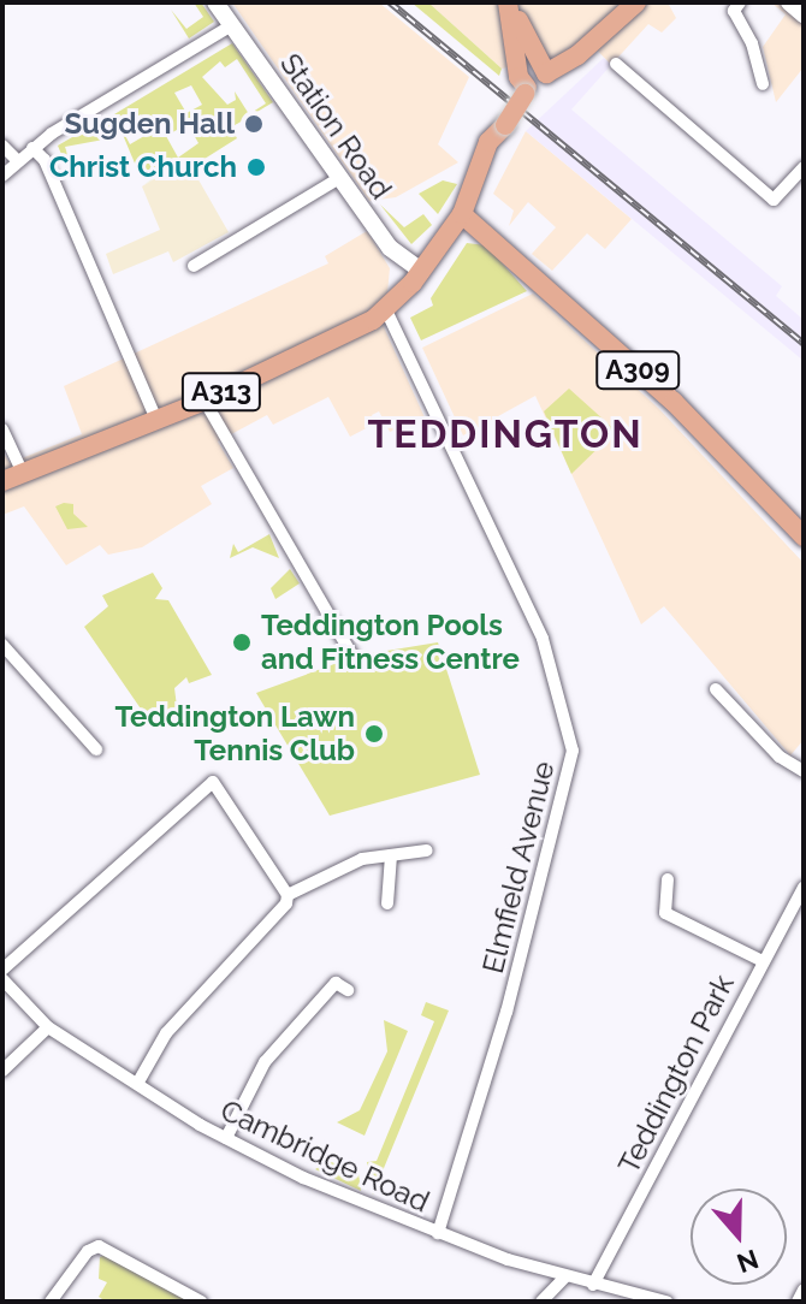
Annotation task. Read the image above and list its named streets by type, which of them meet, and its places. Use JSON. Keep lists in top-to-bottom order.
{
  "streets": {
    "main road": ["Station Road", "A309", "A313"],
    "street": ["Elmfield Avenue", "Teddington Park", "Cambridge Road"]
  },
  "crossings": [
    ["Station Road", "A313"],
    ["A309", "A313"],
    ["A313", "Elmfield Avenue"],
    ["Elmfield Avenue", "Cambridge Road"],
    ["Teddington Park", "Cambridge Road"]
  ],
  "districts": ["TEDDINGTON"],
  "places": [
    "Sugden Hall",
    "Christ Church",
    "Teddington Pools and Fitness Centre",
    "Teddington Lawn Tennis Club"
  ],
  "north": "bottom"
}
